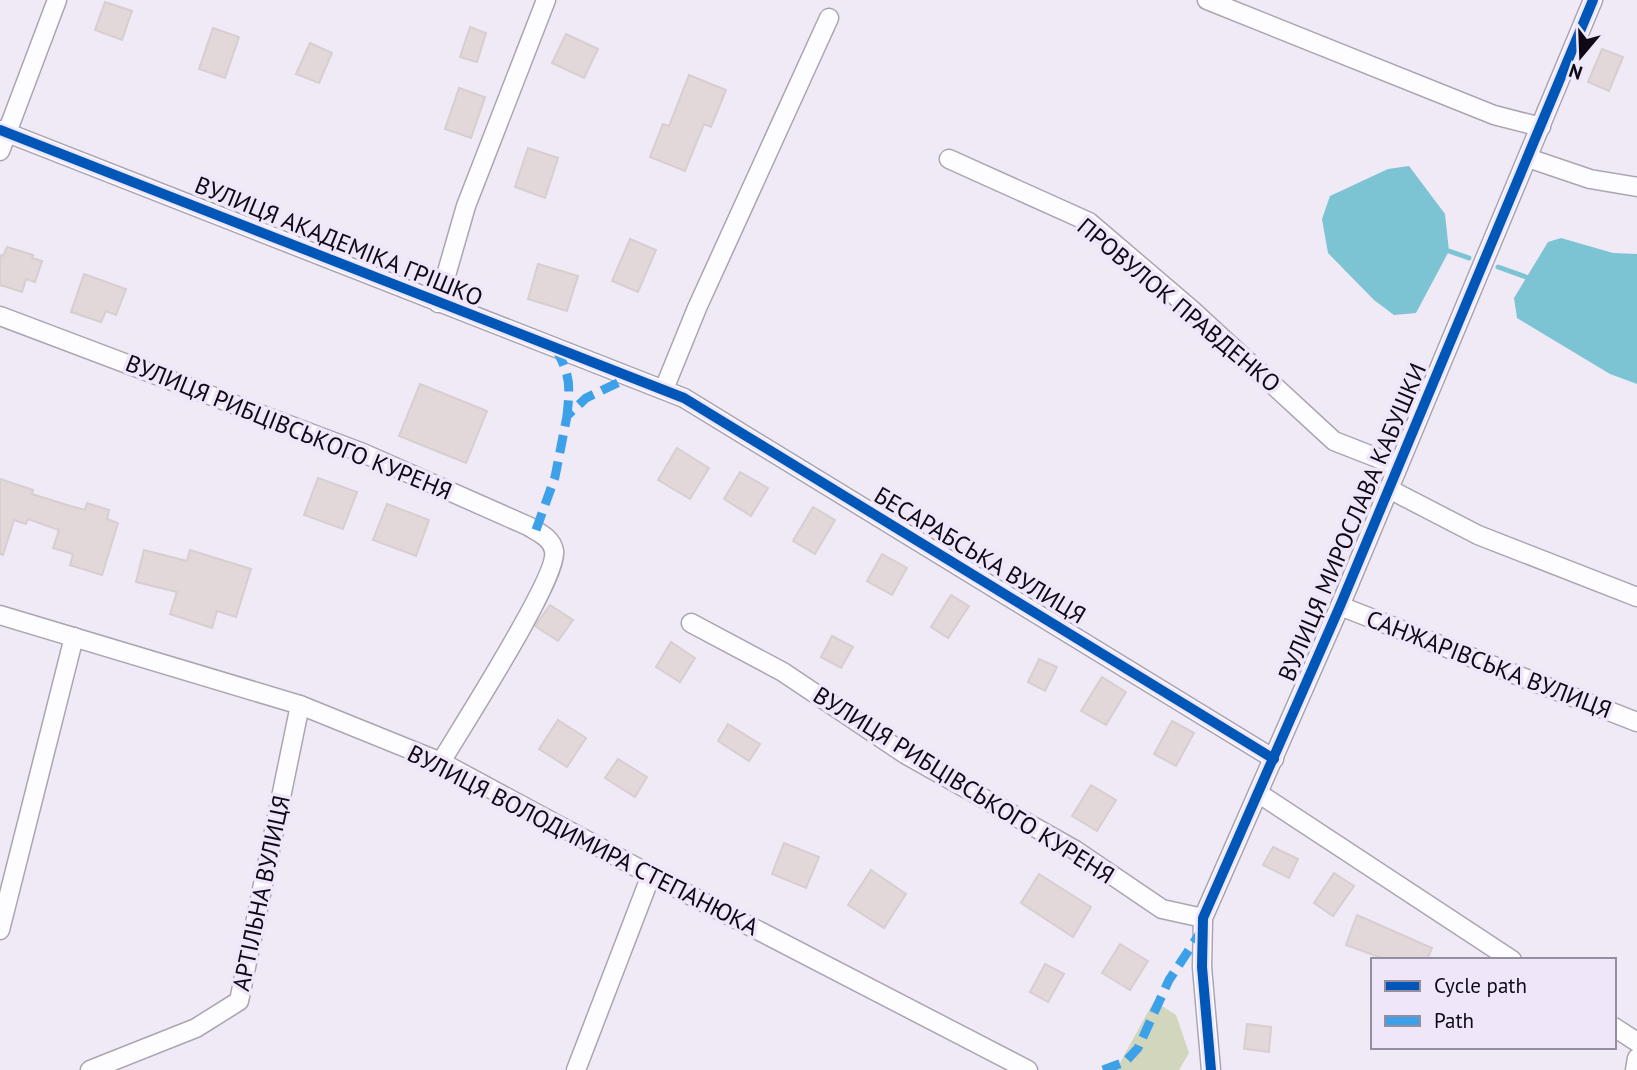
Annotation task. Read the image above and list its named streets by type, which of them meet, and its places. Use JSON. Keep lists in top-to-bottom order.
{
  "streets": {
    "street": [
      "ВУЛИЦЯ АКАДЕМІКА ГРІШКО",
      "ПРОВУЛОК ПРАВДЕНКО",
      "ВУЛИЦЯ РИБЦІВСЬКОГО КУРЕНЯ",
      "ВУЛИЦЯ МИРОСЛАВА КАБУШКИ",
      "БЕСАРАБСЬКА ВУЛИЦЯ",
      "САНЖАРІВСЬКА ВУЛИЦЯ",
      "ВУЛИЦЯ ВОЛОДИМИРА СТЕПАНЮКА",
      "АРТІЛЬНА ВУЛИЦЯ"
    ]
  },
  "crossings": [
    ["ВУЛИЦЯ АКАДЕМІКА ГРІШКО", "БЕСАРАБСЬКА ВУЛИЦЯ"],
    ["ПРОВУЛОК ПРАВДЕНКО", "ВУЛИЦЯ МИРОСЛАВА КАБУШКИ"],
    ["ВУЛИЦЯ РИБЦІВСЬКОГО КУРЕНЯ", "ВУЛИЦЯ МИРОСЛАВА КАБУШКИ"],
    ["ВУЛИЦЯ РИБЦІВСЬКОГО КУРЕНЯ", "ВУЛИЦЯ ВОЛОДИМИРА СТЕПАНЮКА"],
    ["ВУЛИЦЯ МИРОСЛАВА КАБУШКИ", "БЕСАРАБСЬКА ВУЛИЦЯ"],
    ["ВУЛИЦЯ МИРОСЛАВА КАБУШКИ", "САНЖАРІВСЬКА ВУЛИЦЯ"],
    ["ВУЛИЦЯ ВОЛОДИМИРА СТЕПАНЮКА", "АРТІЛЬНА ВУЛИЦЯ"]
  ],
  "legend": ["Cycle path", "Path"],
  "north": "bottom"
}
